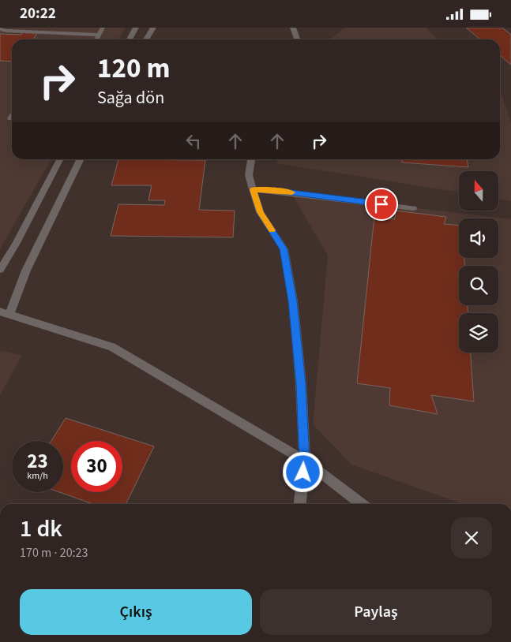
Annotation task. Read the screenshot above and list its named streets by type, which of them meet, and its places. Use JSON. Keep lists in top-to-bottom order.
{
  "north": "top",
  "page": {
    "status": "20:22",
    "turn": ["120 m", "Sağa dön"],
    "speed": "23 km/h",
    "limit": "30",
    "heading": ["1 dk", "170 m · 20:23"],
    "buttons": ["Çıkış", "Paylaş"]
  }
}
